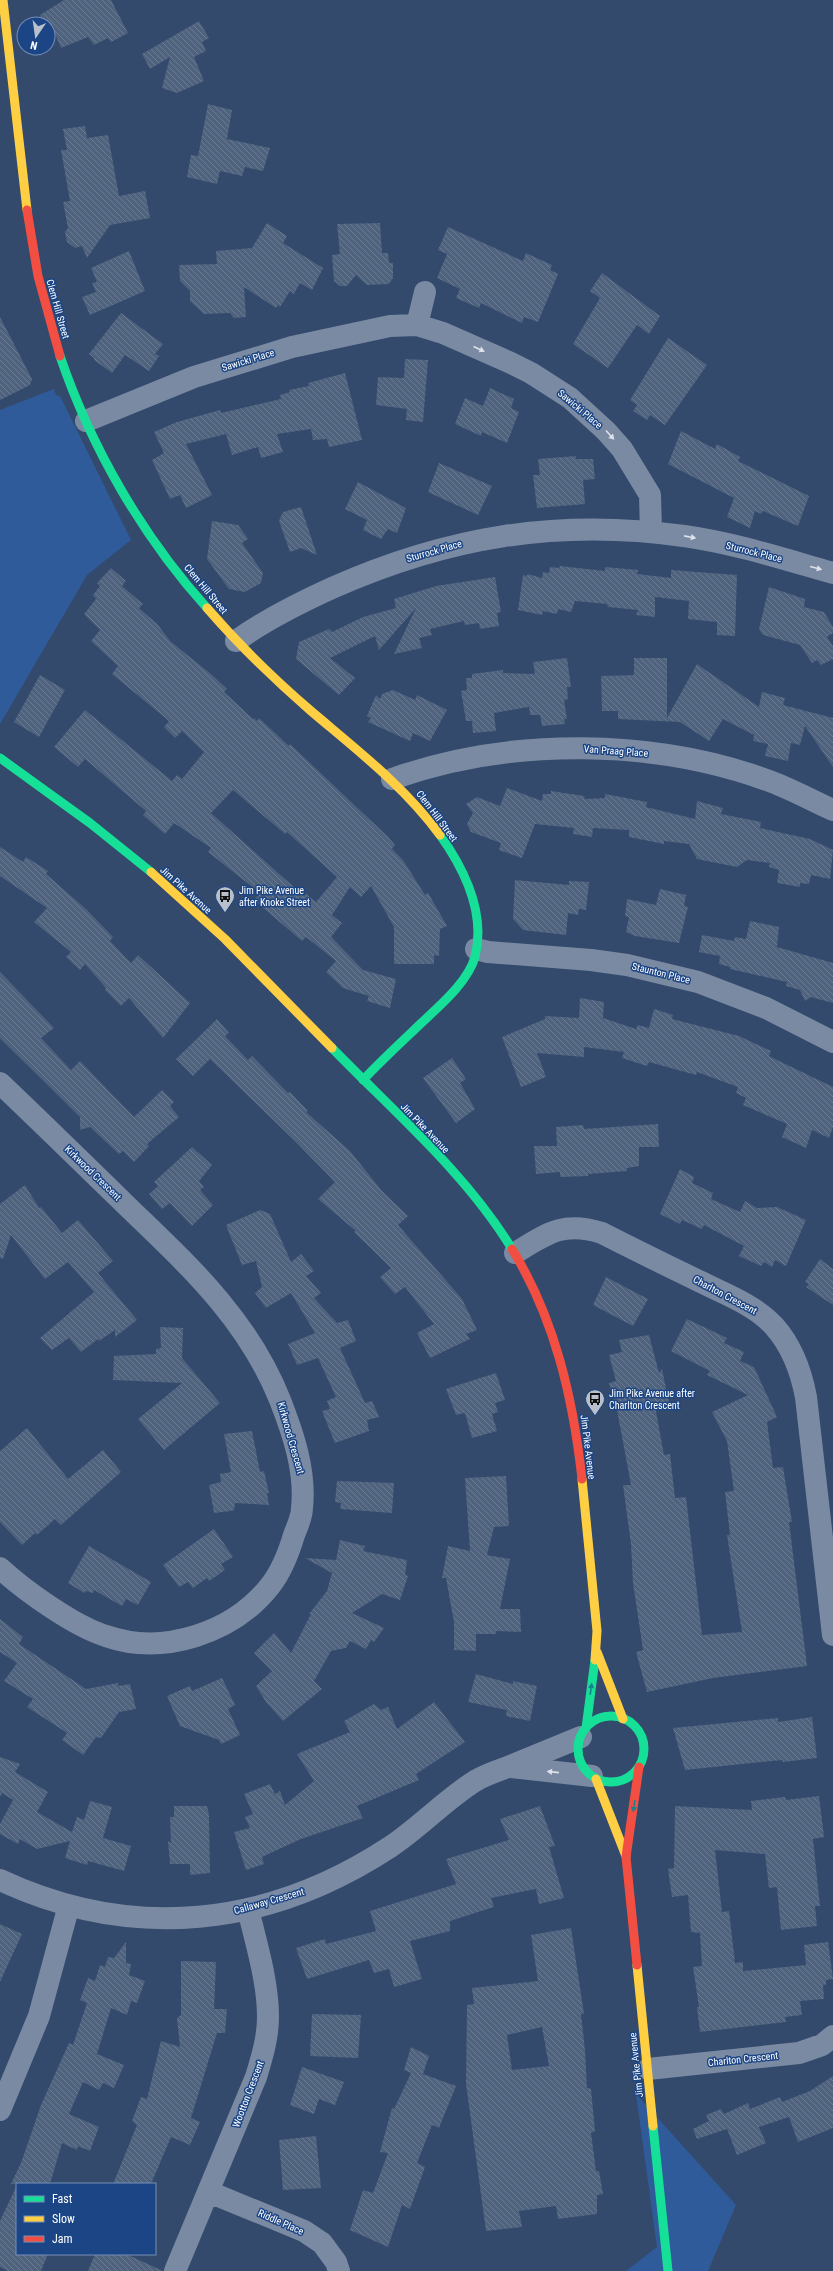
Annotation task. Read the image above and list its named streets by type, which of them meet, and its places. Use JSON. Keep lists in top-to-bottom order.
{
  "streets": {
    "street": [
      "Clem Hill Street",
      "Sawicki Place",
      "Sturrock Place",
      "Van Praag Place",
      "Jim Pike Avenue",
      "Staunton Place",
      "Kirkwood Crescent",
      "Charlton Crescent",
      "Callaway Crescent",
      "Wootton Crescent",
      "Riddle Place"
    ]
  },
  "crossings": [
    ["Clem Hill Street", "Sawicki Place"],
    ["Clem Hill Street", "Sturrock Place"],
    ["Clem Hill Street", "Van Praag Place"],
    ["Clem Hill Street", "Jim Pike Avenue"],
    ["Clem Hill Street", "Staunton Place"],
    ["Sawicki Place", "Sturrock Place"],
    ["Jim Pike Avenue", "Charlton Crescent"],
    ["Jim Pike Avenue", "Callaway Crescent"],
    ["Callaway Crescent", "Wootton Crescent"],
    ["Wootton Crescent", "Riddle Place"]
  ],
  "one_way": ["Sawicki Place"],
  "places": {
    "bus stop": ["Jim Pike Avenue after Knoke Street", "Jim Pike Avenue after Charlton Crescent"]
  },
  "legend": ["Fast", "Slow", "Jam"],
  "north": "bottom"
}
